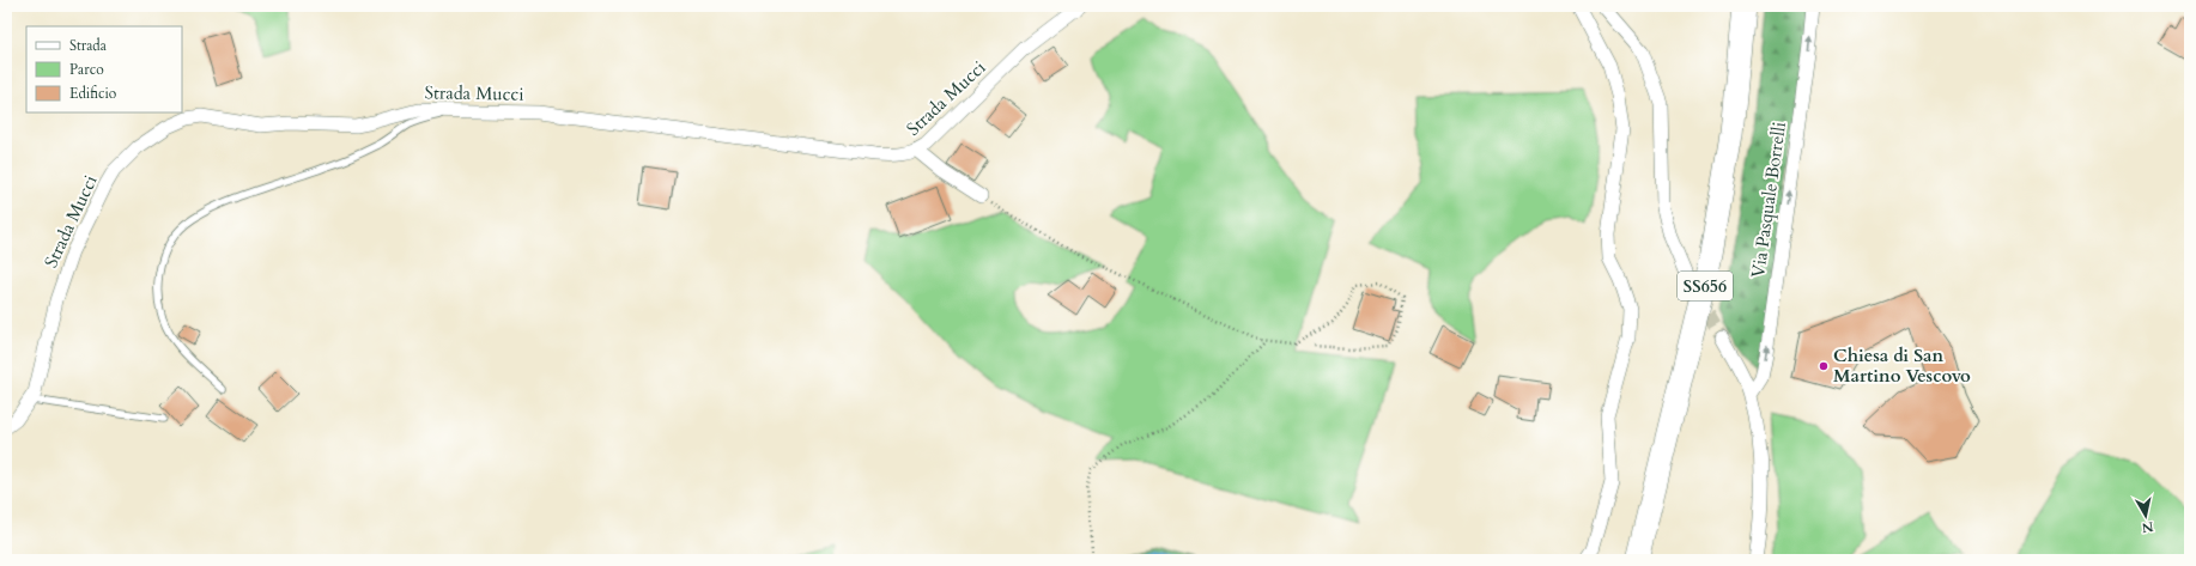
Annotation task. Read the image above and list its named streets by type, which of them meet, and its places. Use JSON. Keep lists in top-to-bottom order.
{
  "streets": {
    "highway": ["SS656"],
    "street": ["Strada Mucci", "Via Pasquale Borrelli"]
  },
  "one_way": ["Via Pasquale Borrelli"],
  "places": ["Chiesa di San Martino Vescovo"],
  "legend": ["Strada", "Parco", "Edificio"],
  "north": "bottom"
}
